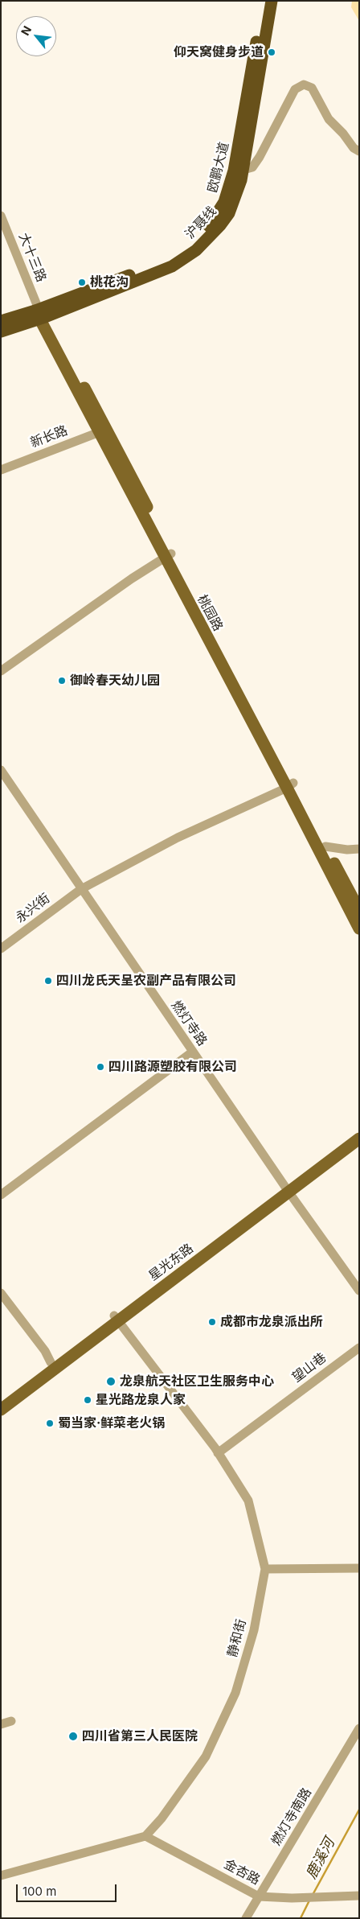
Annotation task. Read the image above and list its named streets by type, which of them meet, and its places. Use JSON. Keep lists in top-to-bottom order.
{
  "streets": {
    "highway": ["欧鹏大道", "沪聂线"],
    "main road": ["桃园路", "星光东路"],
    "street": [
      "大十三路",
      "新长路",
      "永兴街",
      "燃灯寺路",
      "望山巷",
      "静和街",
      "燃灯寺南路",
      "金杏路"
    ]
  },
  "crossings": [
    ["欧鹏大道", "沪聂线"],
    ["欧鹏大道", "大十三路"],
    ["欧鹏大道", "桃园路"],
    ["沪聂线", "大十三路"],
    ["沪聂线", "桃园路"],
    ["大十三路", "桃园路"],
    ["新长路", "桃园路"],
    ["桃园路", "永兴街"],
    ["永兴街", "燃灯寺路"],
    ["燃灯寺路", "星光东路"],
    ["星光东路", "静和街"],
    ["望山巷", "静和街"],
    ["静和街", "金杏路"],
    ["燃灯寺南路", "金杏路"]
  ],
  "water": ["鹿溪河"],
  "places": [
    "仰天窝健身步道",
    "桃花沟",
    "御岭春天幼儿园",
    "四川龙氏天呈农副产品有限公司",
    "四川路源塑胶有限公司",
    "成都市龙泉派出所",
    "龙泉航天社区卫生服务中心",
    "星光路龙泉人家",
    "蜀当家·鲜菜老火锅",
    "四川省第三人民医院"
  ],
  "scale_bar": "100 m",
  "north": "top left"
}
